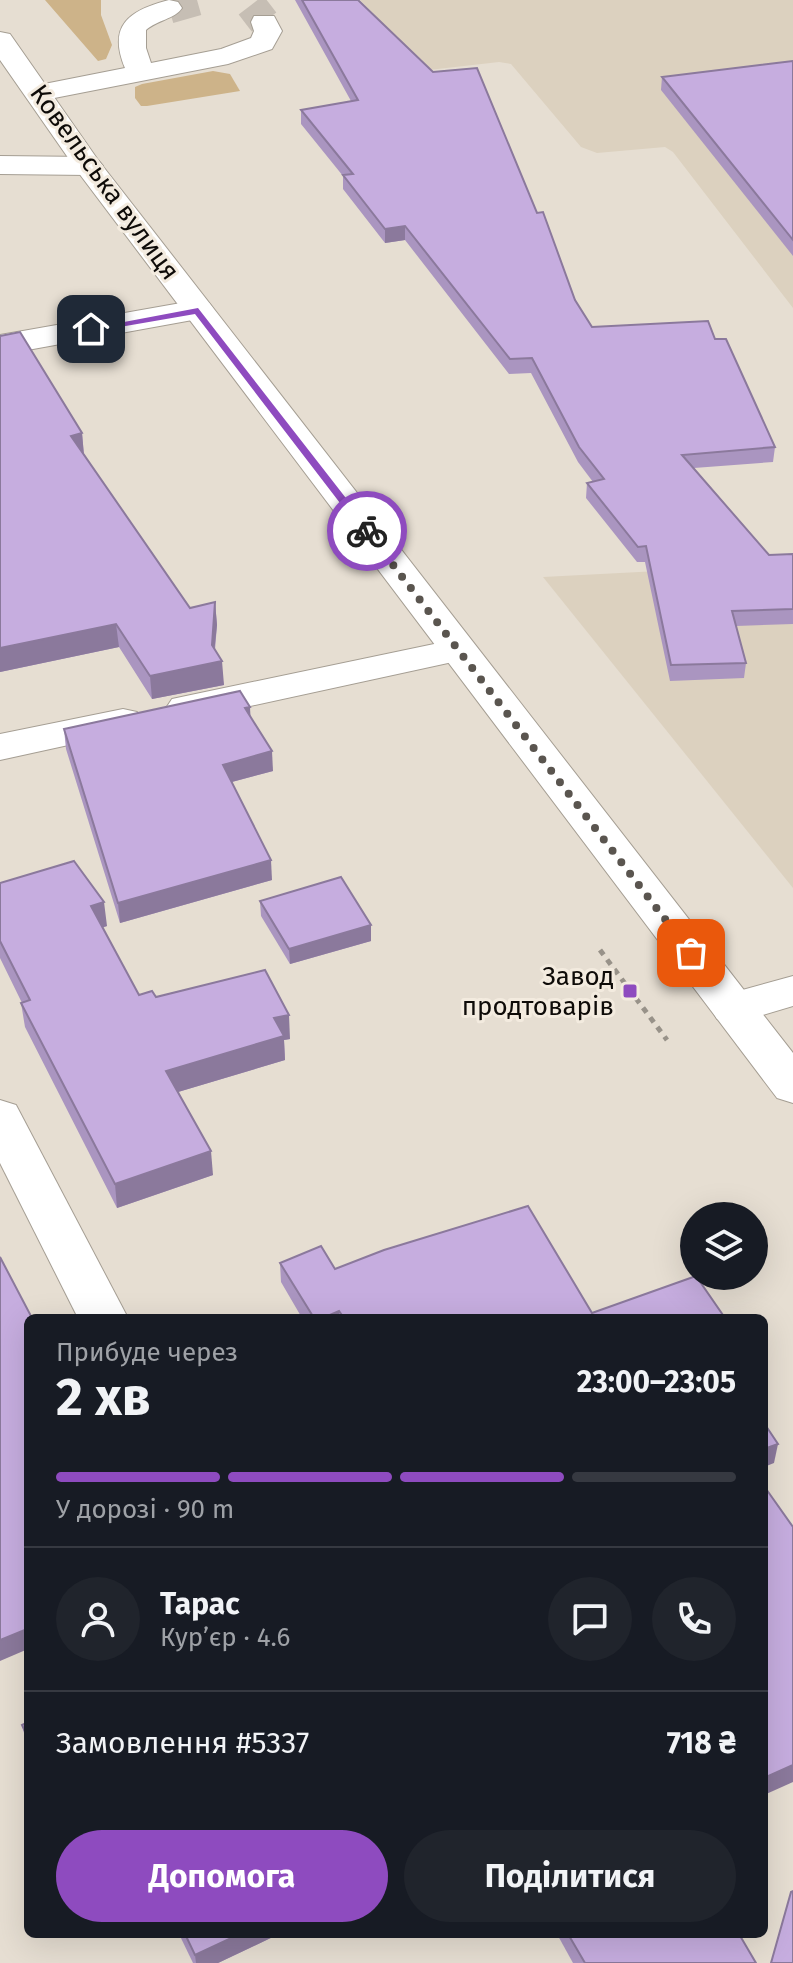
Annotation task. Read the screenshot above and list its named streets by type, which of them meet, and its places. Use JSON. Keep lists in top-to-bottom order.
{
  "streets": {
    "main road": ["Ковельська вулиця"]
  },
  "places": {
    "transit": ["Завод продтоварів"]
  },
  "page": {
    "heading": ["2 хв", "Прибуде через", "23:00–23:05"],
    "panel": [
      "Тарас",
      "Кур’єр · 4.6",
      "Замовлення #5337",
      "718 ₴"
    ],
    "bar": "У дорозі · 90 m",
    "buttons": ["Допомога", "Поділитися"]
  }
}
